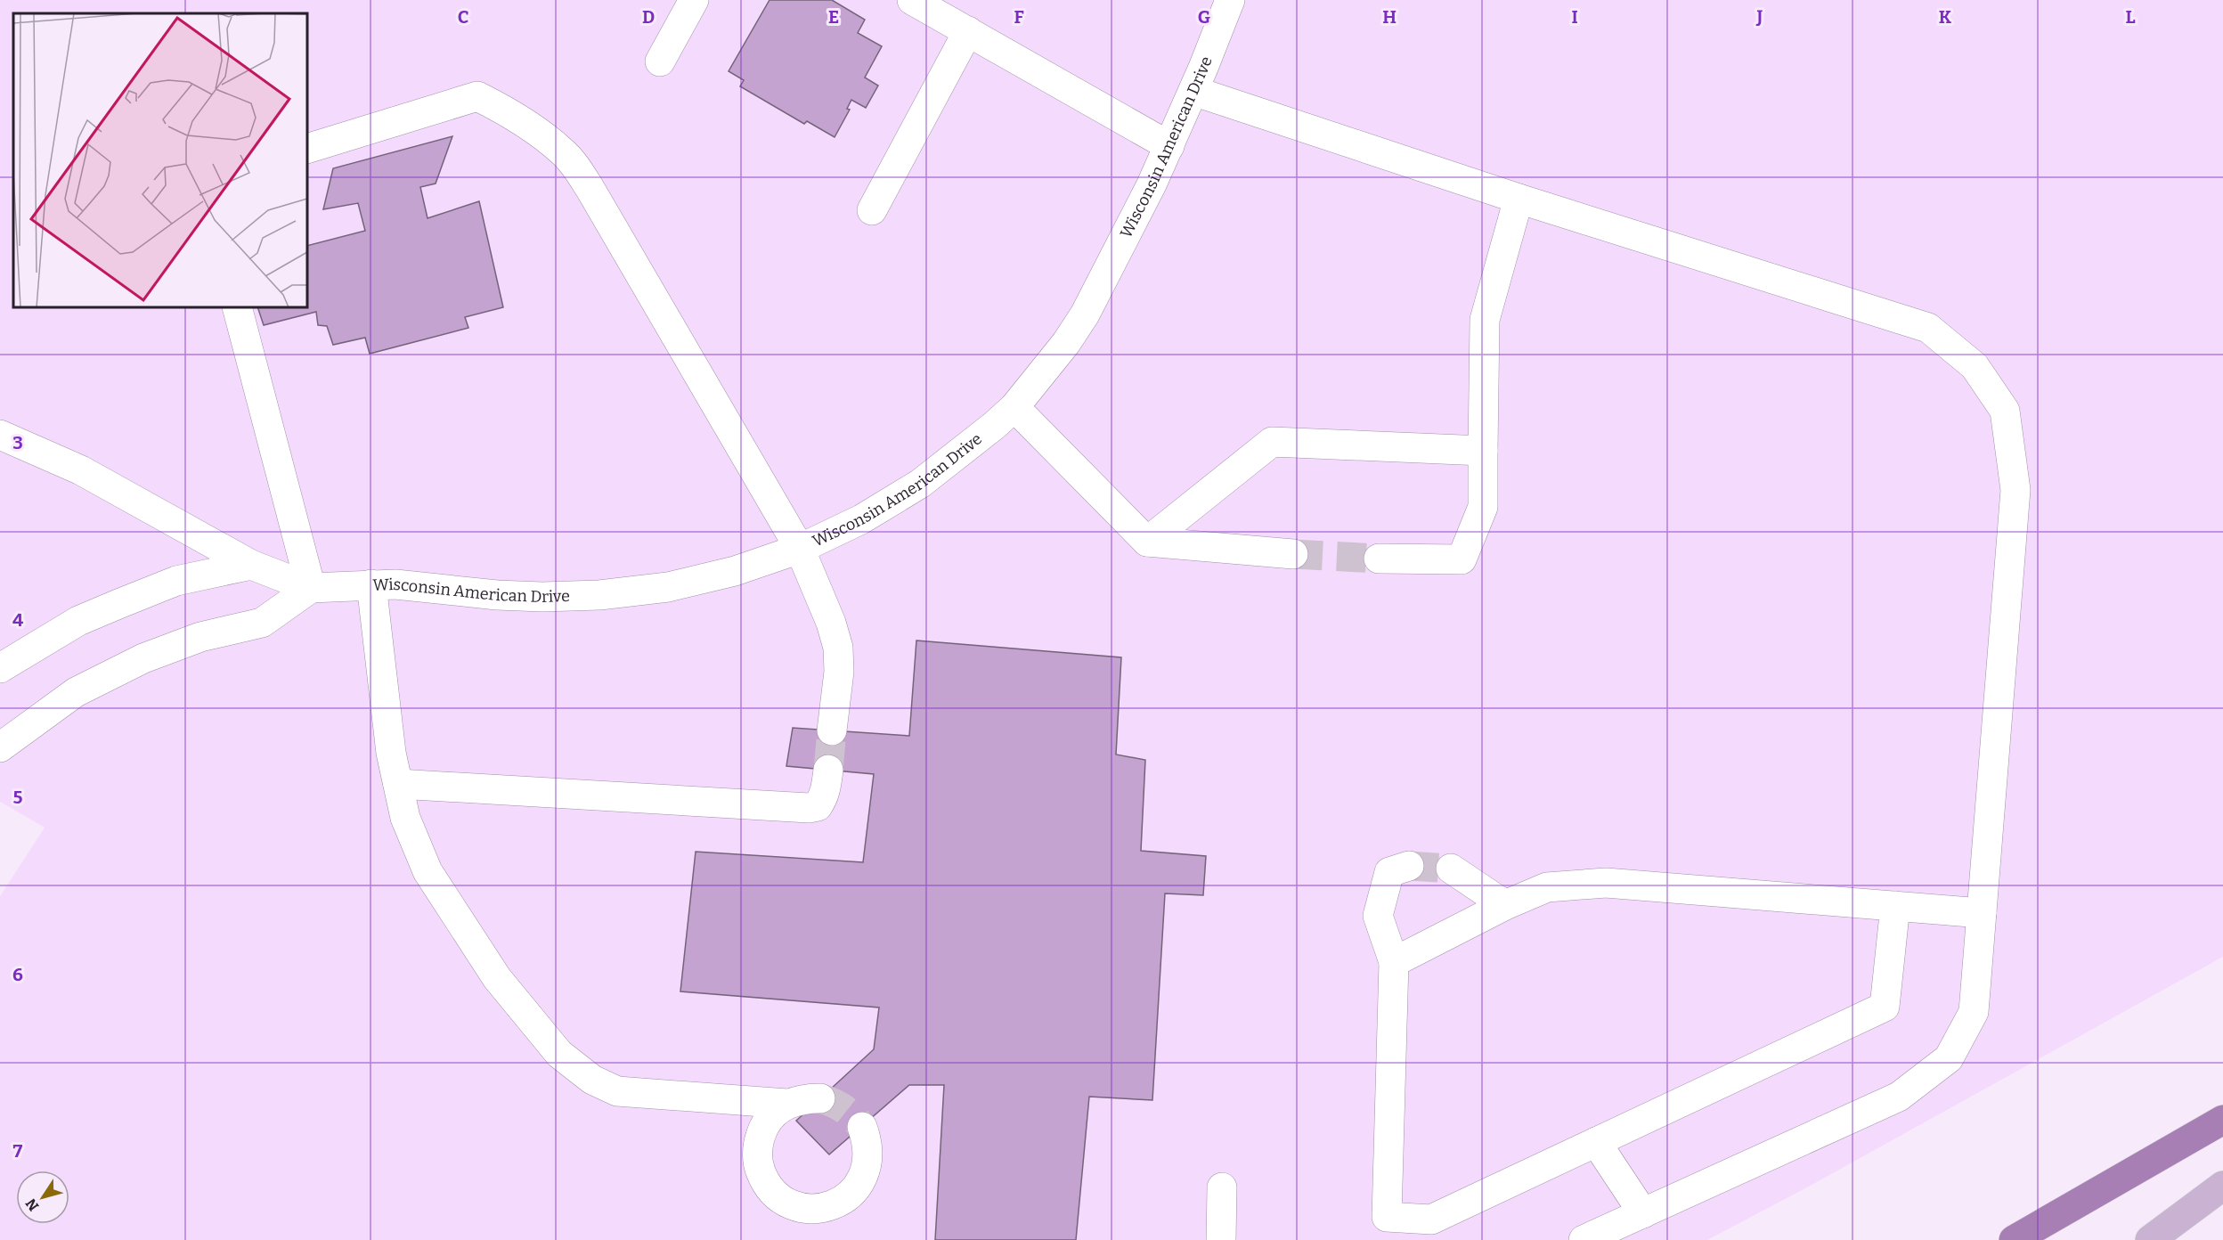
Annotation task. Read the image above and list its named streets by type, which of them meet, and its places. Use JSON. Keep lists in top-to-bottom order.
{
  "streets": {
    "street": ["Wisconsin American Drive"]
  },
  "north": "bottom left",
  "grid": {
    "columns": [
      "C",
      "D",
      "E",
      "F",
      "G",
      "H",
      "I",
      "J",
      "K",
      "L"
    ],
    "rows": [
      "3",
      "4",
      "5",
      "6",
      "7"
    ]
  }
}
